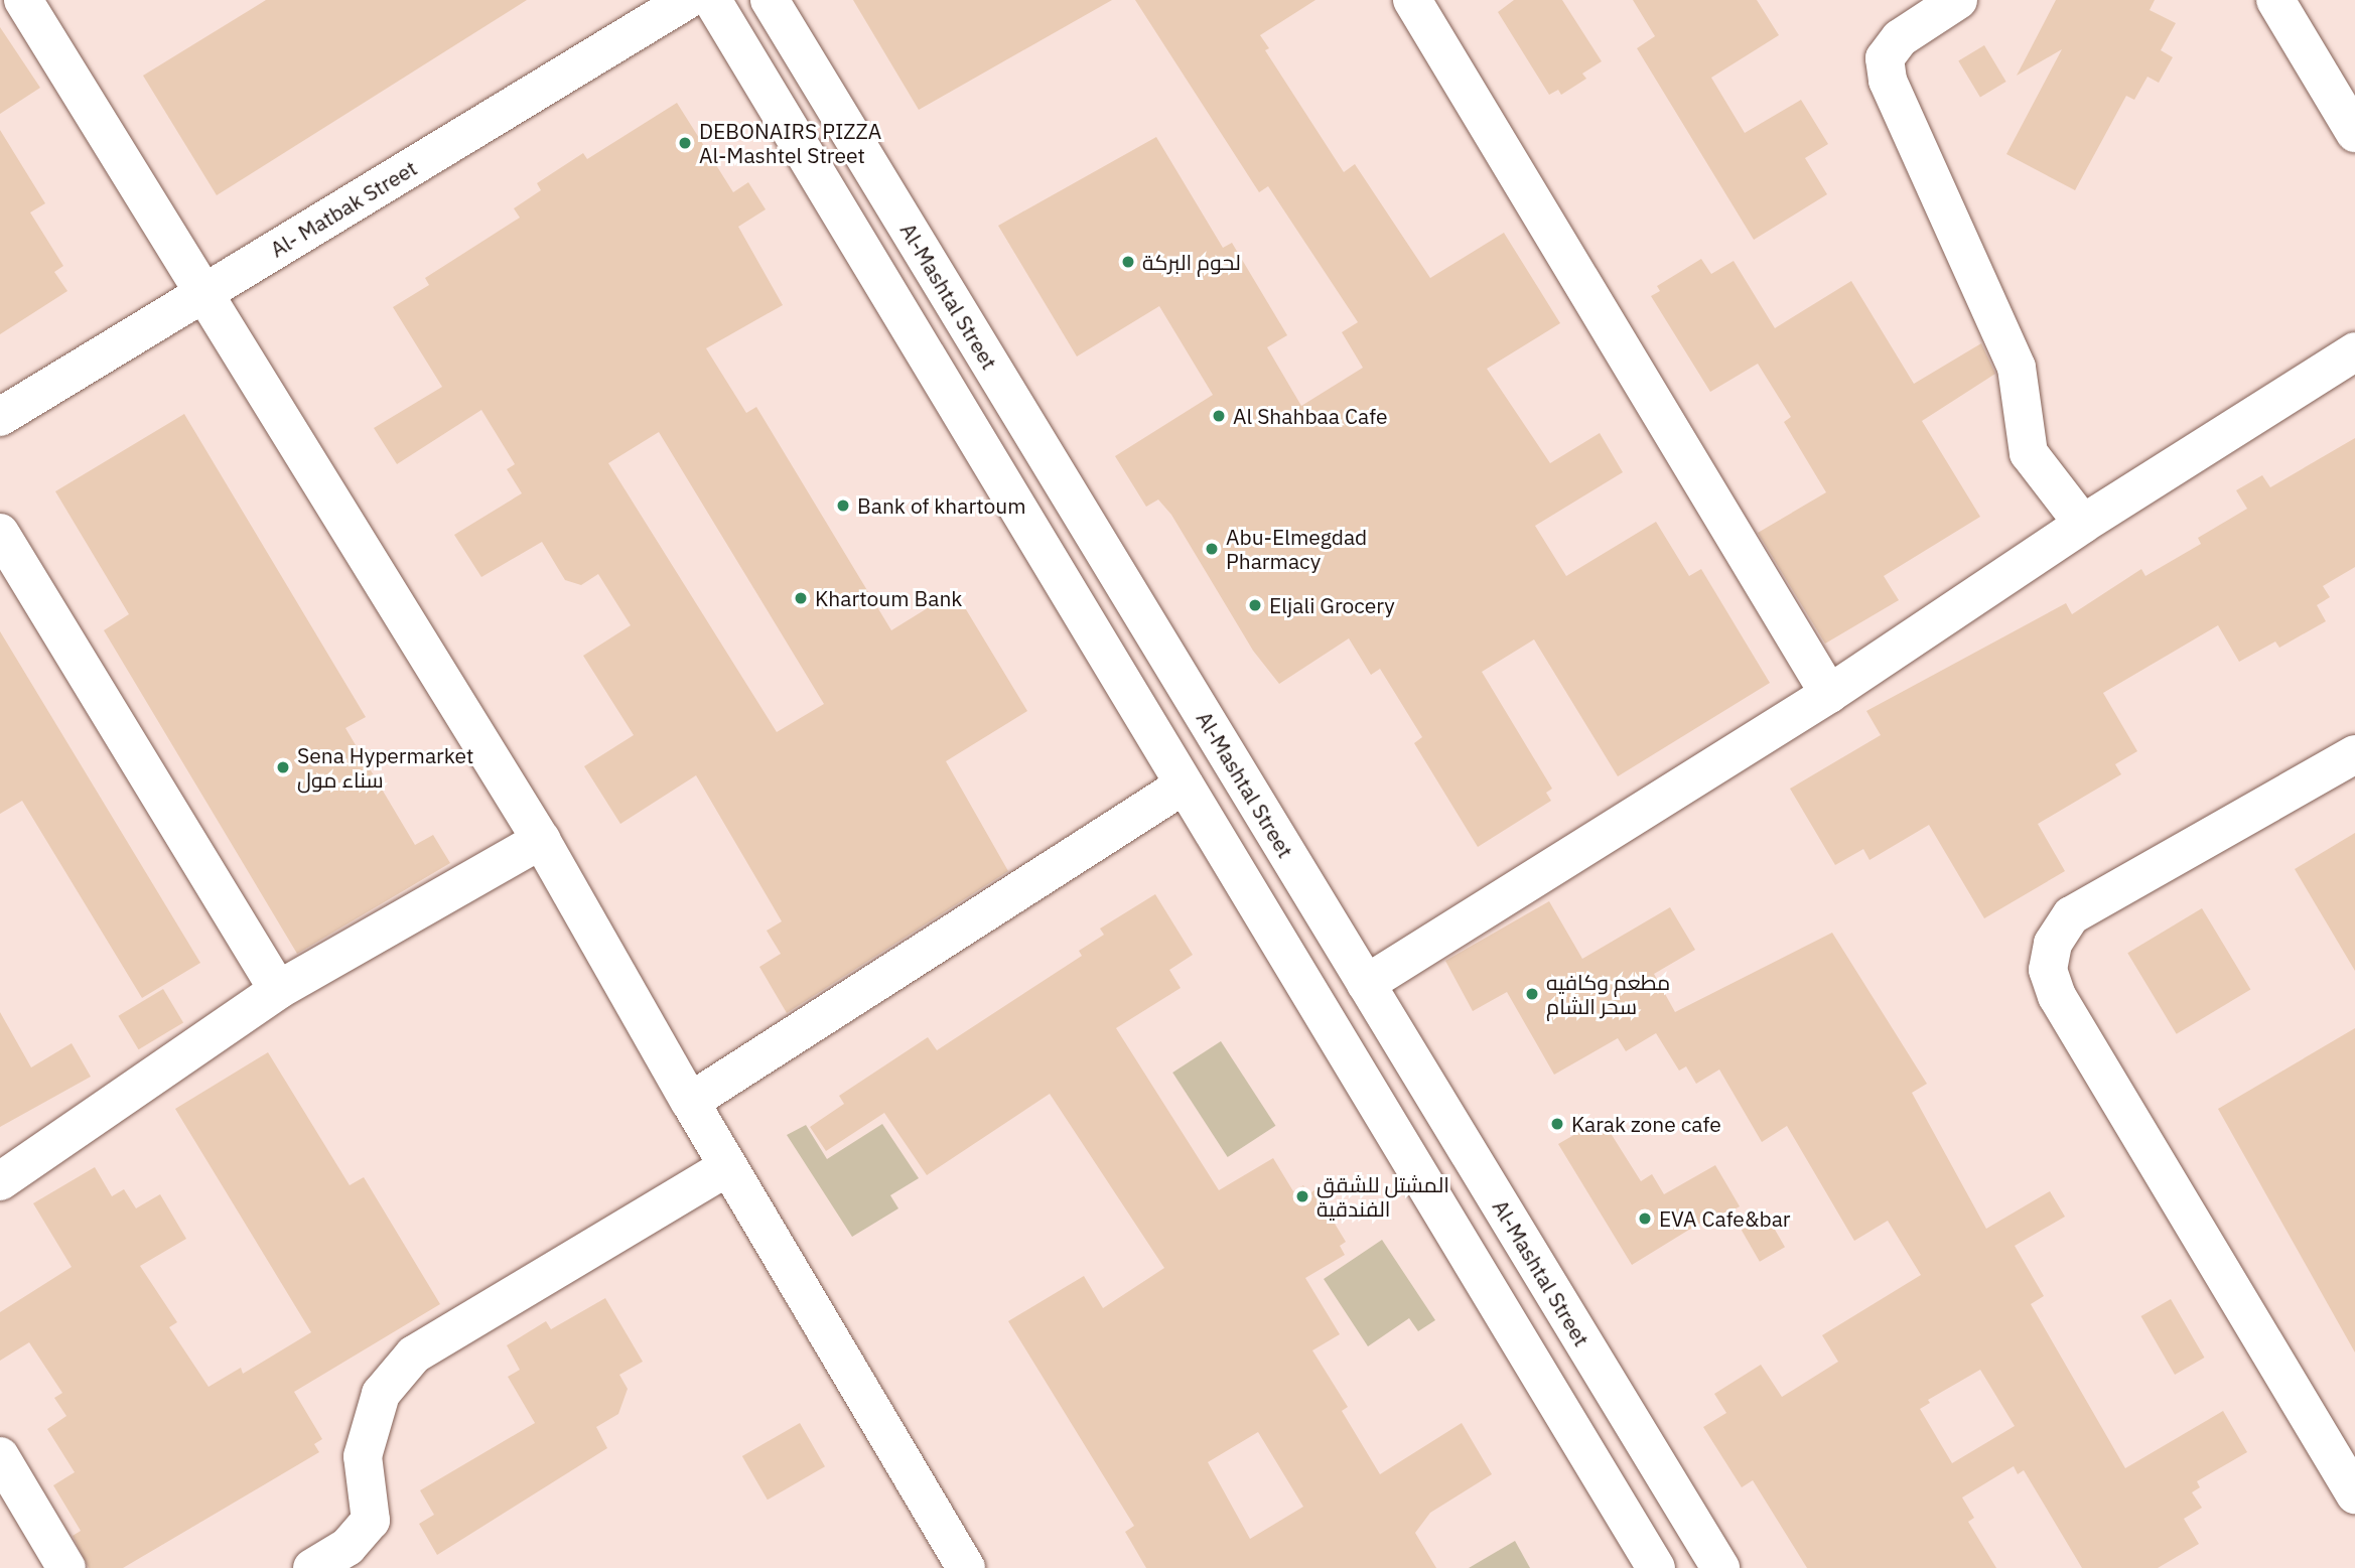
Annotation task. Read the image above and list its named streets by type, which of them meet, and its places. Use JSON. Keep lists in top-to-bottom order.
{
  "streets": {
    "street": ["Al- Matbak Street", "Al-Mashtal Street"]
  },
  "places": [
    "DEBONAIRS PIZZA Al-Mashtel Street",
    "لحوم البركة",
    "Al Shahbaa Cafe",
    "Bank of khartoum",
    "Abu-Elmegdad Pharmacy",
    "Khartoum Bank",
    "Eljali Grocery",
    "Sena Hypermarket سناء مول",
    "مطعم وكافيه سحر الشام",
    "Karak zone cafe",
    "المشتل للشقق الفندقية",
    "EVA Cafe&bar"
  ]
}
